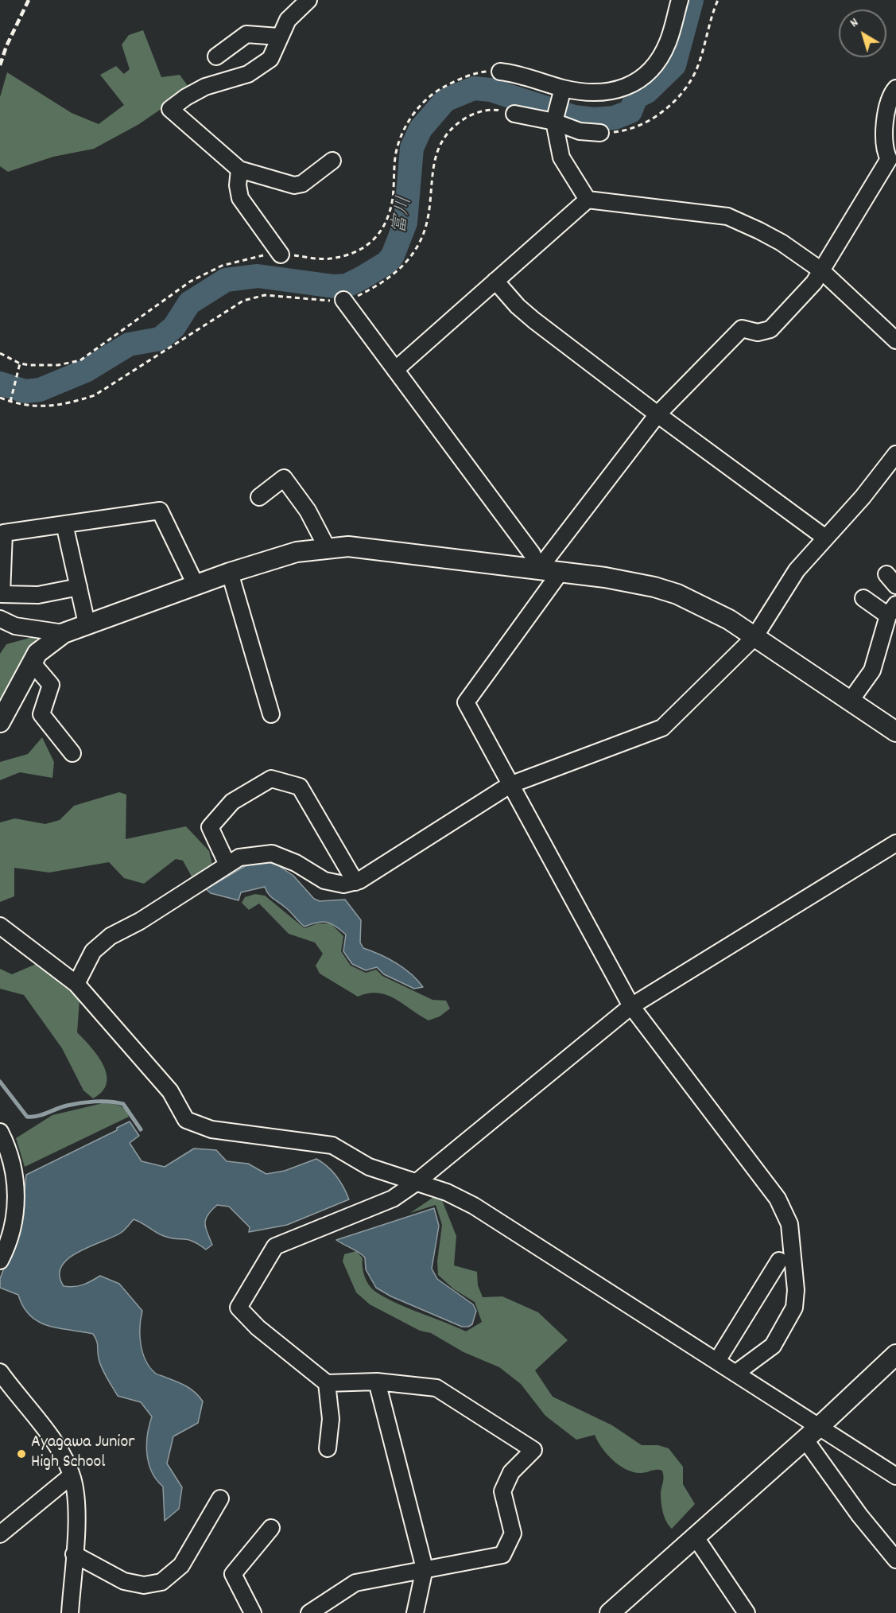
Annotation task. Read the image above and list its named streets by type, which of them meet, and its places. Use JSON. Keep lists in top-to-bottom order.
{
  "water": ["富川"],
  "places": ["Ayagawa Junior High School"],
  "north": "top left"
}
